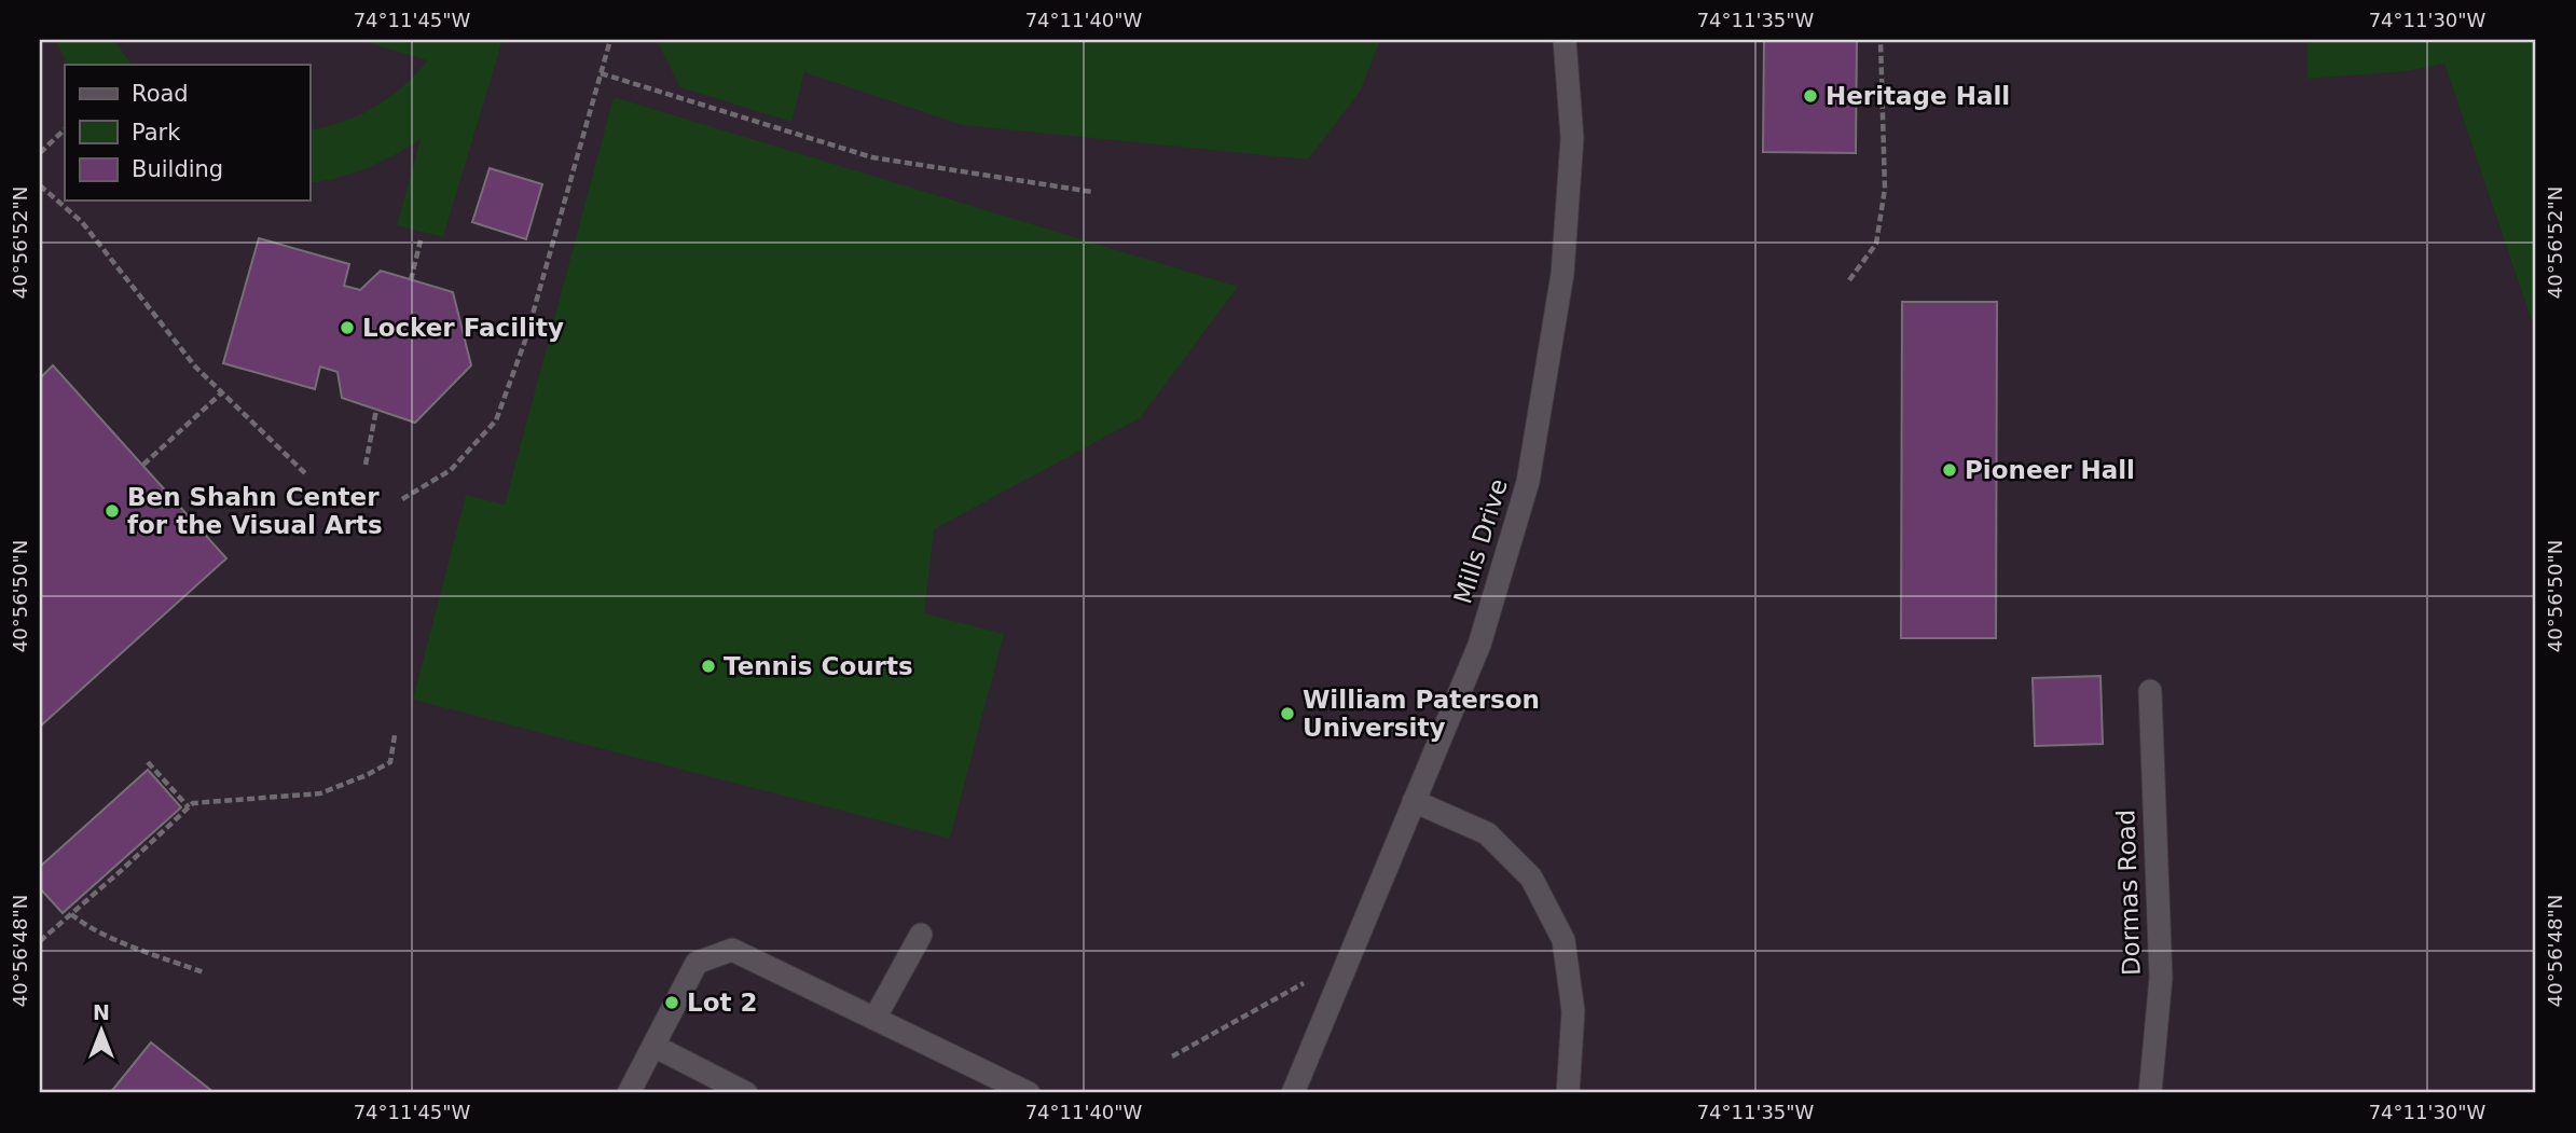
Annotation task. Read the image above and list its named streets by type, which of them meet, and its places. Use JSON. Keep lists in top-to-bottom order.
{
  "streets": {
    "street": ["Mills Drive", "Dormas Road"]
  },
  "places": [
    "Heritage Hall",
    "Locker Facility",
    "Pioneer Hall",
    "Ben Shahn Center for the Visual Arts",
    "Tennis Courts",
    "William Paterson University",
    "Lot 2"
  ],
  "legend": ["Road", "Park", "Building"],
  "north": "top",
  "coordinates": [
    "74°11'45\"W",
    "74°11'40\"W",
    "74°11'35\"W",
    "74°11'30\"W",
    "40°56'52\"N",
    "40°56'50\"N",
    "40°56'48\"N"
  ]
}
